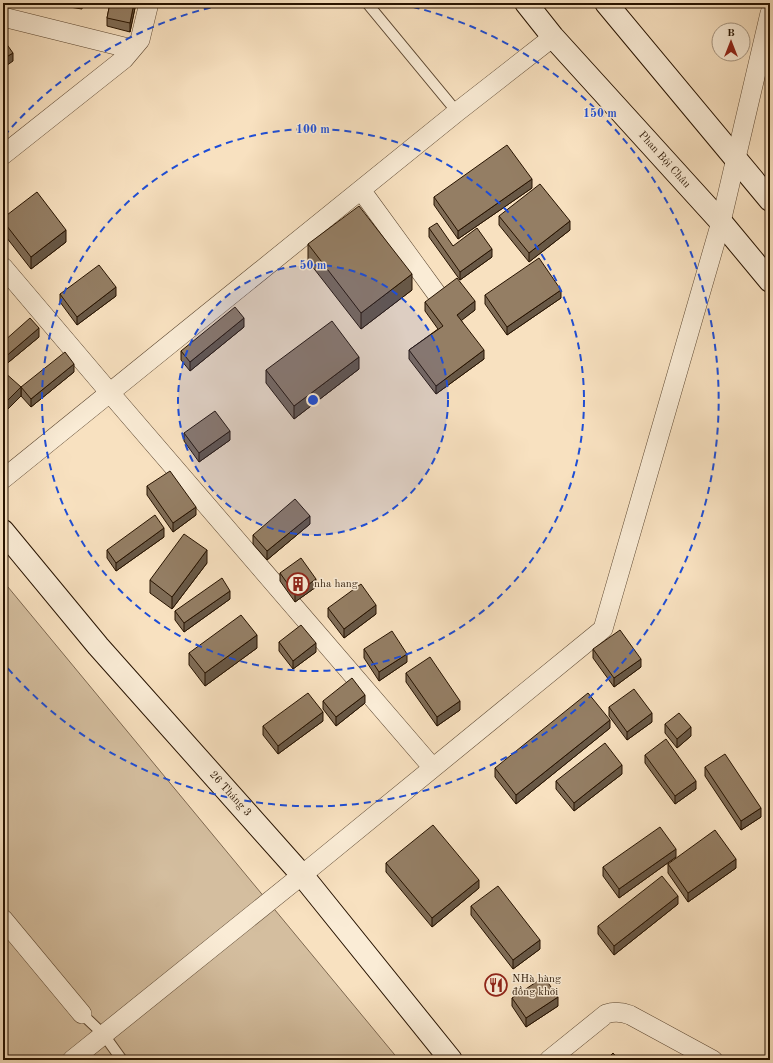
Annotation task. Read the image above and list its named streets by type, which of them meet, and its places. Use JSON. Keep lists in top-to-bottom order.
{
  "streets": {
    "street": ["Phan Bội Châu", "26 Tháng 3"]
  },
  "places": {
    "building": ["nha hang"],
    "restaurant": ["NHà hàng đồng khởi"]
  },
  "north": "top",
  "rings": ["150 m", "100 m", "50 m"]
}
